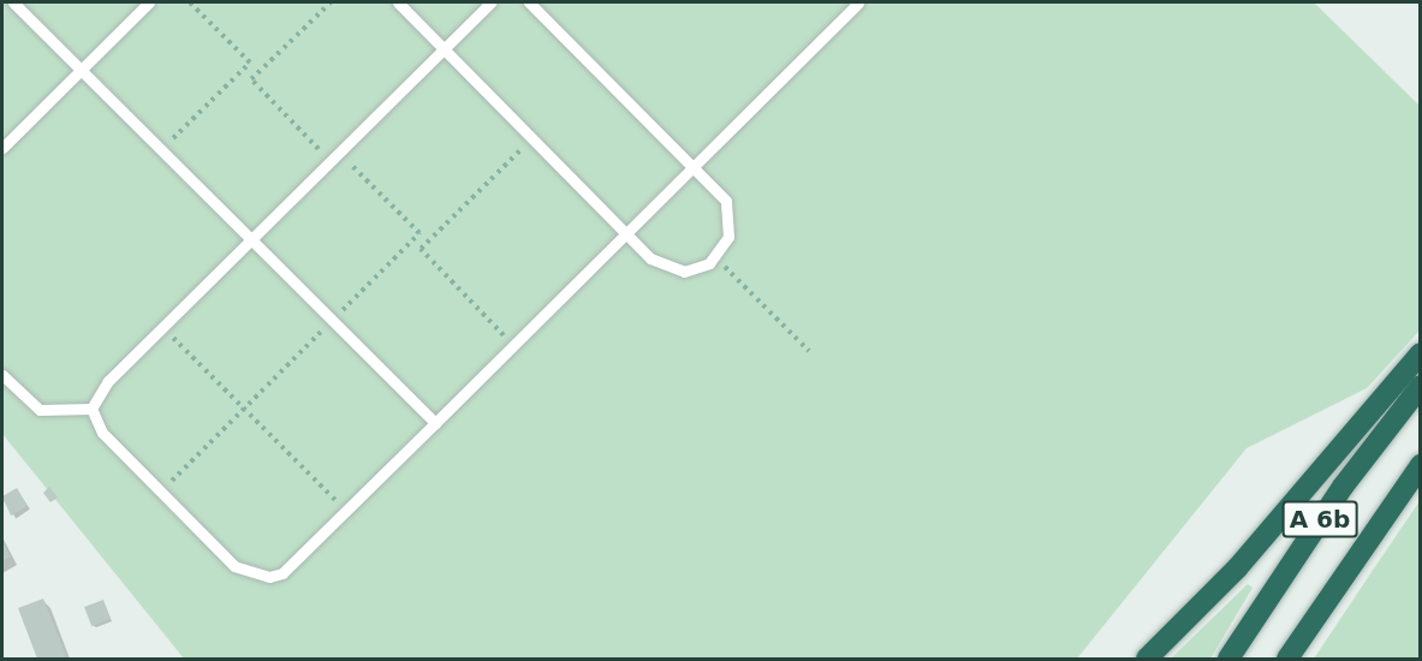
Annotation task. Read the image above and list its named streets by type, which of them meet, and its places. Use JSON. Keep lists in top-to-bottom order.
{
  "streets": {
    "highway": ["A 6b"]
  }
}
